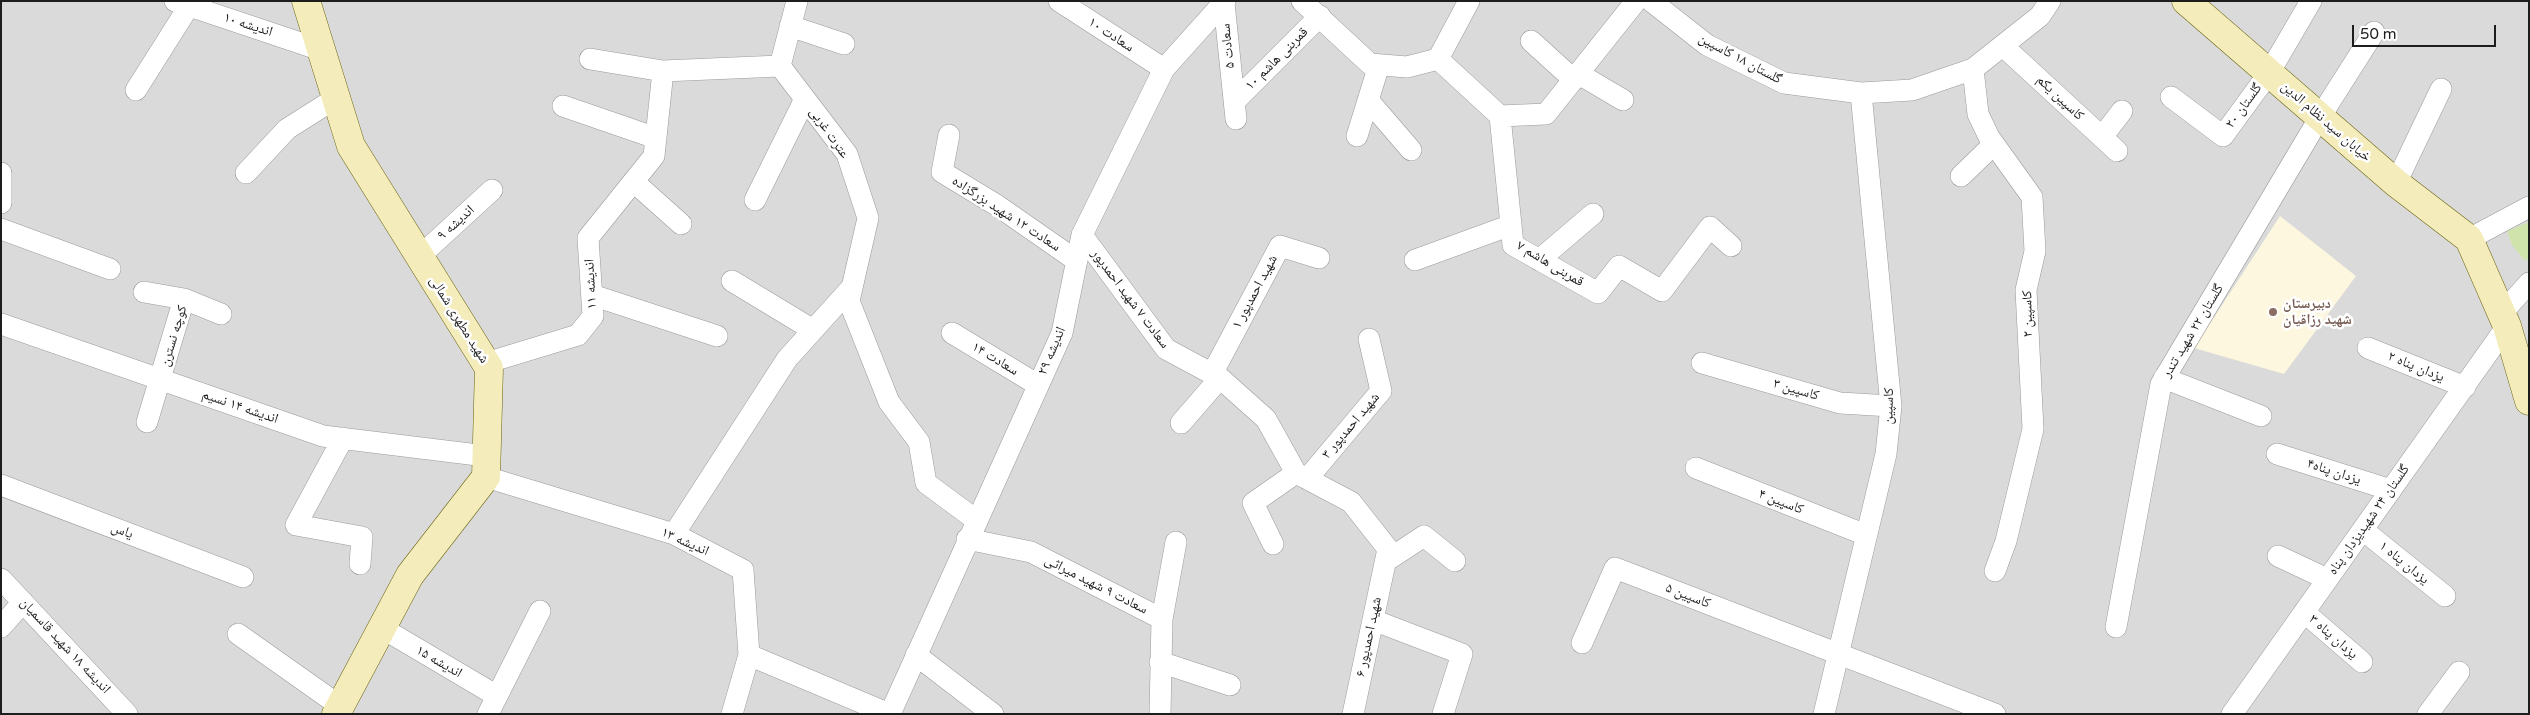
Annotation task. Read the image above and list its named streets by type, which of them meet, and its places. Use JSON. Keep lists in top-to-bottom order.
{
  "streets": {
    "main road": ["خیابان سید نظام الدین", "شهید مطهری شمالی"],
    "street": [
      "اندیشه ۱۰",
      "سعادت ۱۰",
      "سعادت ۵",
      "قمربنی هاشم ۱۰",
      "گلستان ۱۸ کاسپین",
      "کاسپین یکم",
      "گلستان ۲۰",
      "عترت غربی",
      "سعادت ۱۲ شهید بزرگزاده",
      "اندیشه ۹",
      "قمربنی هاشم ۷",
      "اندیشه ۱۱",
      "شهید احمدپور ۱",
      "سعادت ۷ شهید احمدپور",
      "کاسپین ۲",
      "گلستان ۲۲ شهید تندر",
      "کوچه نسترن",
      "اندیشه ۲۹",
      "سعادت ۱۴",
      "یزدان پناه ۲",
      "کاسپین ۳",
      "کاسپین",
      "اندیشه ۱۴ نسیم",
      "شهید احمدپور ۳",
      "یزدان پناه۴",
      "کاسپین ۴",
      "گلستان ۲۴ شهیدیزدان پناه",
      "یاس",
      "اندیشه ۱۳",
      "یزدان پناه ۱",
      "سعادت ۹ شهید میراثی",
      "کاسپین ۵",
      "شهید احمدپور ۶",
      "یزدان پناه ۳",
      "اندیشه ۱۸ شهید قاسمیان",
      "اندیشه ۱۵"
    ]
  },
  "crossings": [
    ["اندیشه ۱۰", "شهید مطهری شمالی"],
    ["سعادت ۱۰", "اندیشه ۲۹"],
    ["سعادت ۵", "قمربنی هاشم ۱۰"],
    ["سعادت ۵", "اندیشه ۲۹"],
    ["گلستان ۱۸ کاسپین", "کاسپین یکم"],
    ["گلستان ۱۸ کاسپین", "کاسپین ۲"],
    ["گلستان ۱۸ کاسپین", "کاسپین"],
    ["گلستان ۲۰", "خیابان سید نظام الدین"],
    ["خیابان سید نظام الدین", "گلستان ۲۲ شهید تندر"],
    ["سعادت ۱۲ شهید بزرگزاده", "اندیشه ۲۹"],
    ["اندیشه ۹", "شهید مطهری شمالی"],
    ["اندیشه ۱۱", "شهید مطهری شمالی"],
    ["شهید احمدپور ۱", "سعادت ۷ شهید احمدپور"],
    ["سعادت ۷ شهید احمدپور", "اندیشه ۲۹"],
    ["سعادت ۷ شهید احمدپور", "شهید احمدپور ۳"],
    ["شهید مطهری شمالی", "اندیشه ۱۴ نسیم"],
    ["شهید مطهری شمالی", "اندیشه ۱۳"],
    ["کوچه نسترن", "اندیشه ۱۴ نسیم"],
    ["اندیشه ۲۹", "سعادت ۱۴"],
    ["اندیشه ۲۹", "سعادت ۹ شهید میراثی"],
    ["یزدان پناه ۲", "گلستان ۲۴ شهیدیزدان پناه"],
    ["کاسپین ۳", "کاسپین"],
    ["کاسپین", "کاسپین ۴"],
    ["کاسپین", "کاسپین ۵"],
    ["اندیشه ۱۴ نسیم", "اندیشه ۱۳"],
    ["یزدان پناه۴", "گلستان ۲۴ شهیدیزدان پناه"],
    ["گلستان ۲۴ شهیدیزدان پناه", "یزدان پناه ۱"],
    ["گلستان ۲۴ شهیدیزدان پناه", "یزدان پناه ۳"]
  ],
  "places": ["دبیرستان شهید رزاقیان"],
  "scale_bar": "50 m"
}
